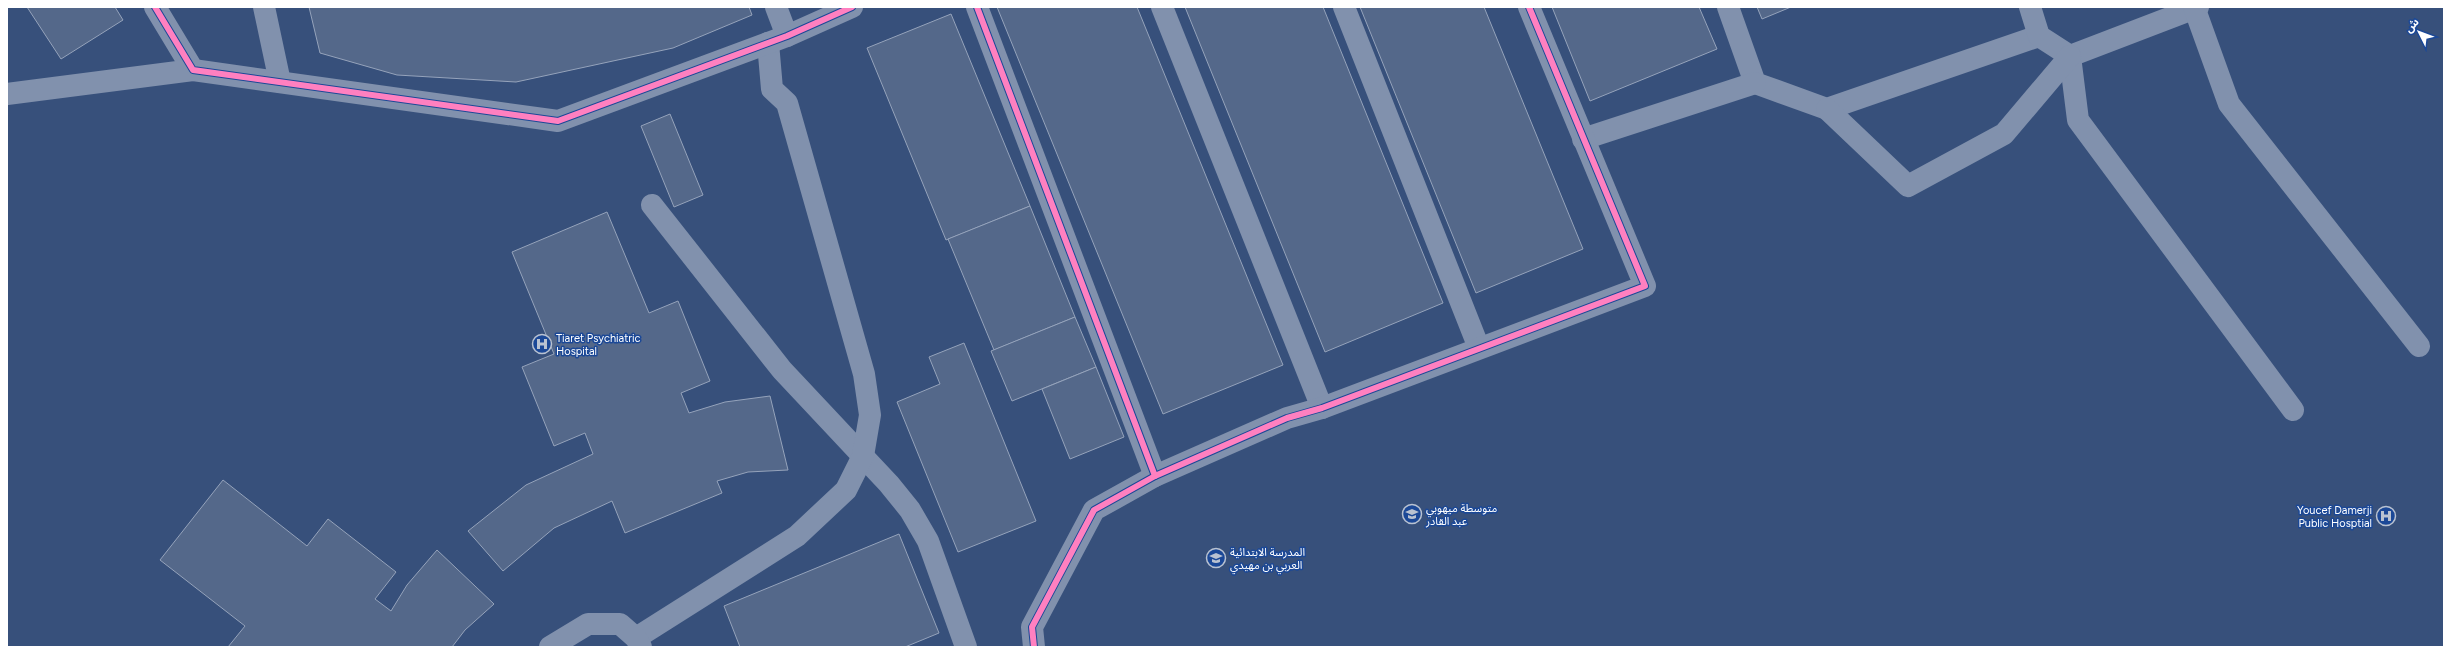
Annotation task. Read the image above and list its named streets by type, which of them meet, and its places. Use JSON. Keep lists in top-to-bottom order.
{
  "places": {
    "hospital": ["Tiaret Psychiatric Hospital", "Youcef Damerji Public Hosptial"],
    "school or university": ["متوسطة ميهوبي عبد القادر", "المدرسة الابتدائية العربي بن مهيدي"]
  },
  "north": "top left"
}
